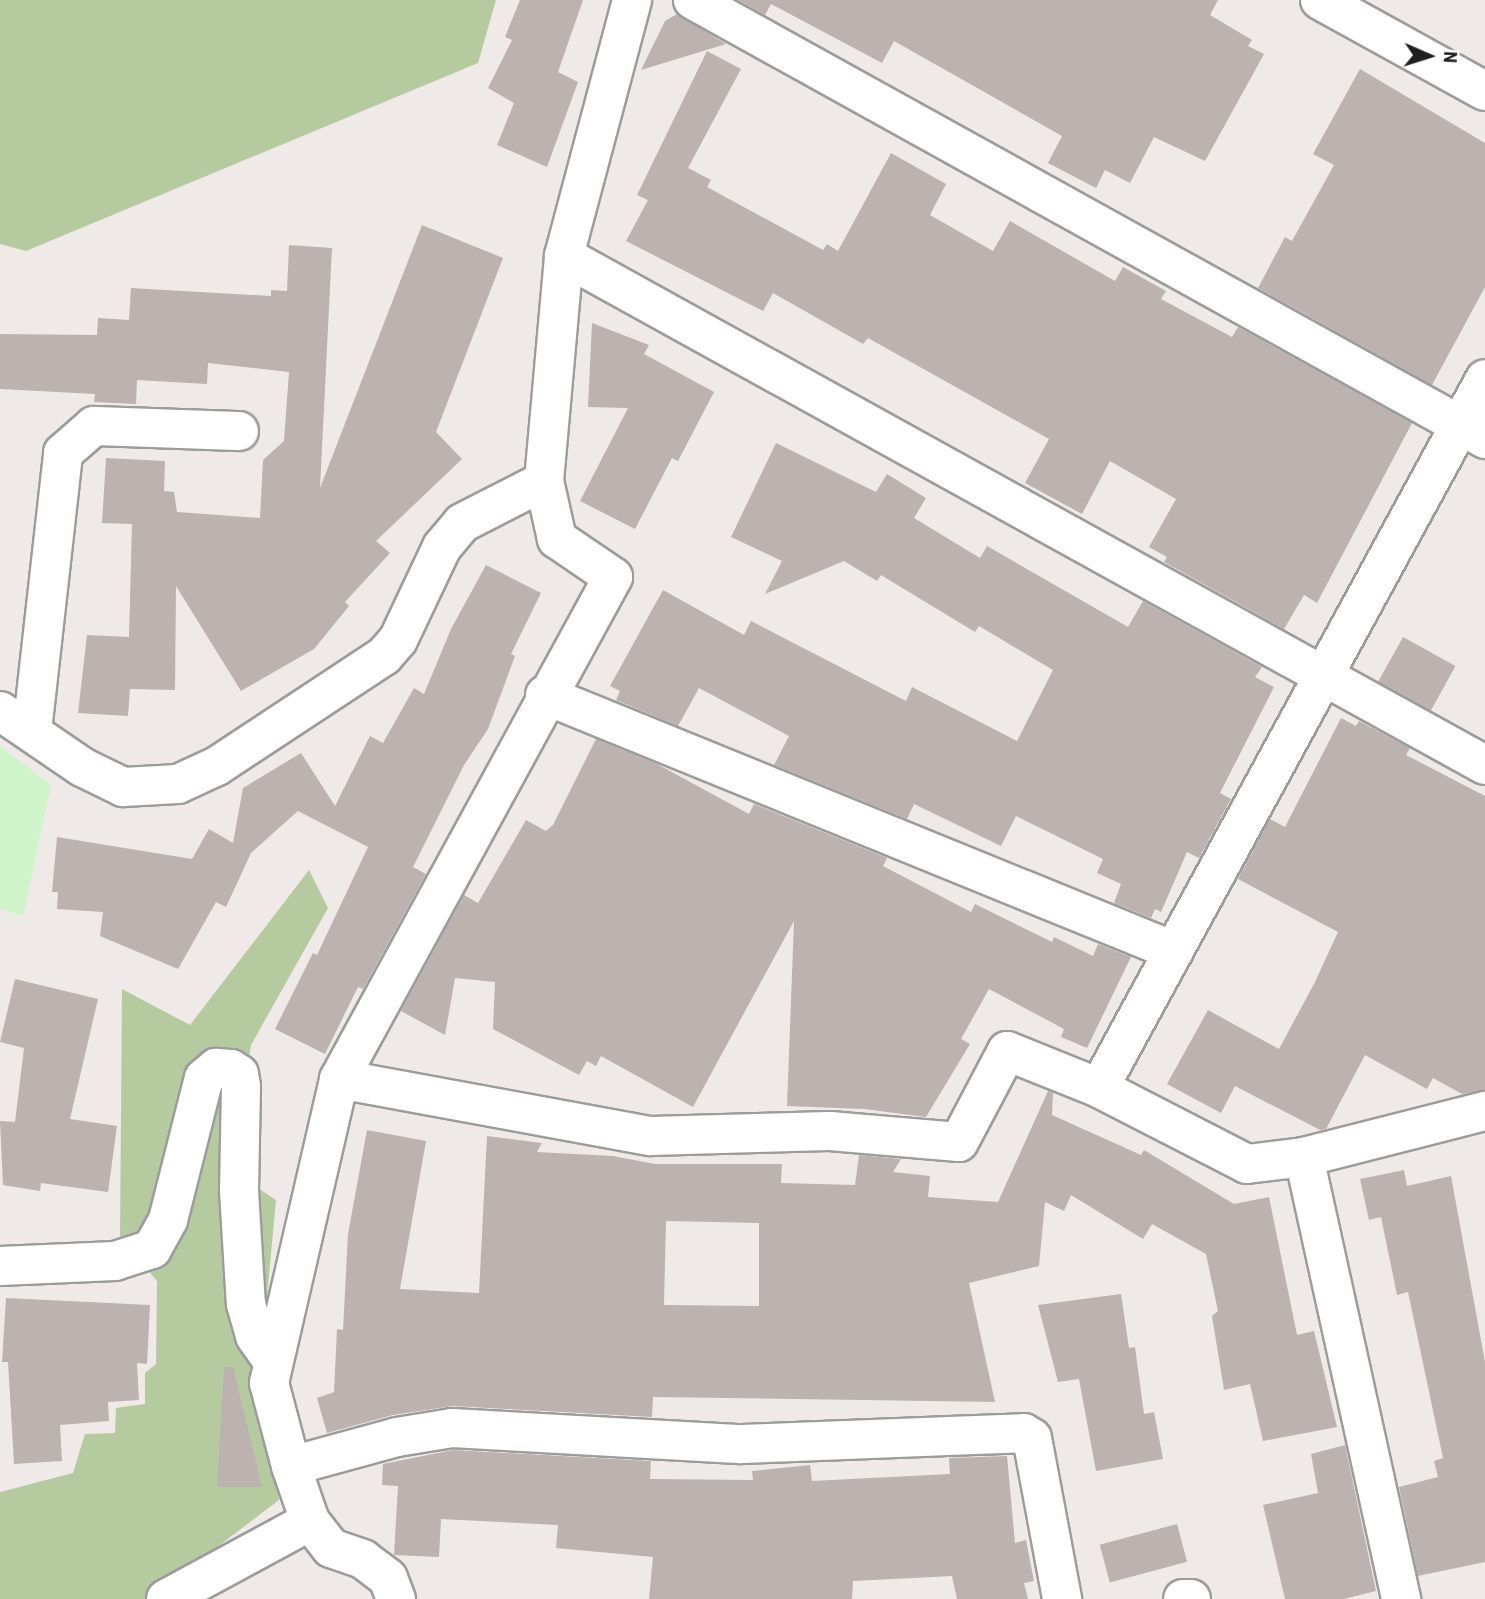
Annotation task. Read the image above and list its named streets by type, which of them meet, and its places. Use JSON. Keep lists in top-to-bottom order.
{
  "north": "right"
}
